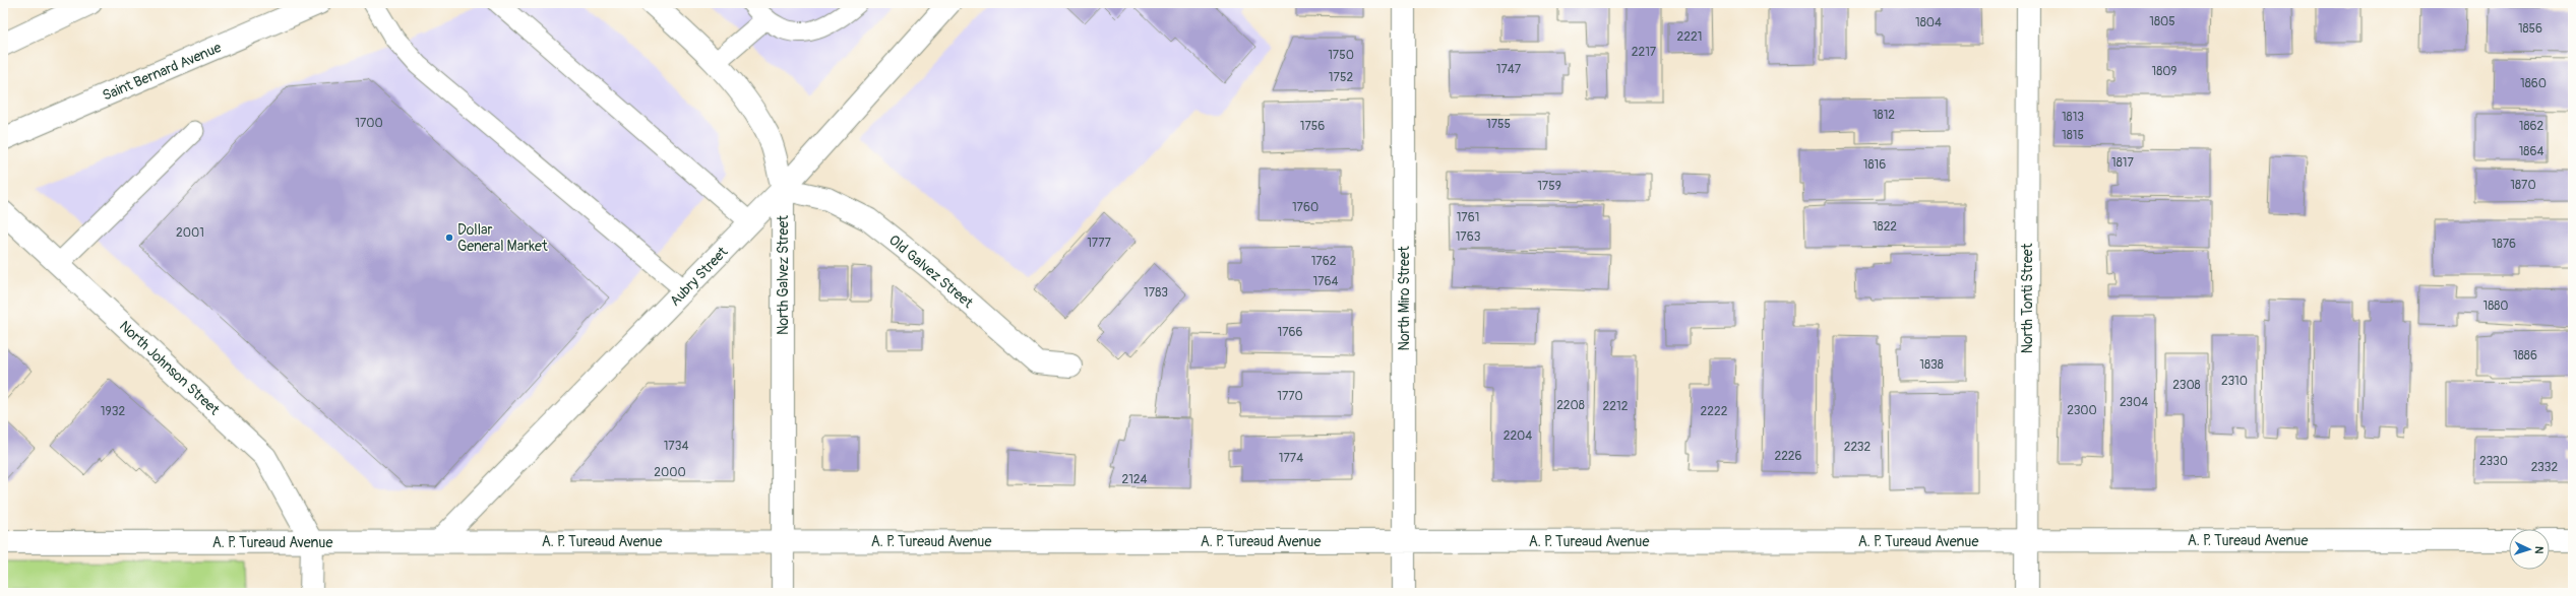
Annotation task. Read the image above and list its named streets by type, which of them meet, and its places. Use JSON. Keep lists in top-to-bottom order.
{
  "streets": {
    "street": [
      "Saint Bernard Avenue",
      "Old Galvez Street",
      "North Galvez Street",
      "Aubry Street",
      "North Miro Street",
      "North Tonti Street",
      "North Johnson Street",
      "A. P. Tureaud Avenue"
    ]
  },
  "crossings": [
    ["Old Galvez Street", "North Galvez Street"],
    ["Old Galvez Street", "Aubry Street"],
    ["North Galvez Street", "Aubry Street"],
    ["North Galvez Street", "A. P. Tureaud Avenue"],
    ["Aubry Street", "A. P. Tureaud Avenue"],
    ["North Miro Street", "A. P. Tureaud Avenue"],
    ["North Tonti Street", "A. P. Tureaud Avenue"],
    ["North Johnson Street", "A. P. Tureaud Avenue"]
  ],
  "places": ["Dollar General Market"],
  "house_numbers": [
    "1805",
    "1804",
    "1856",
    "2221",
    "2217",
    "1750",
    "1747",
    "1809",
    "1752",
    "1860",
    "1812",
    "1813",
    "1700",
    "1755",
    "1756",
    "1862",
    "1815",
    "1864",
    "1817",
    "1816",
    "1870",
    "1759",
    "1760",
    "1761",
    "1822",
    "2001",
    "1763",
    "1777",
    "1876",
    "1762",
    "1764",
    "1783",
    "1880",
    "1766",
    "1886",
    "1838",
    "2310",
    "2308",
    "1770",
    "2304",
    "2208",
    "2212",
    "2300",
    "1932",
    "2222",
    "2204",
    "1734",
    "2232",
    "2226",
    "1774",
    "2330",
    "2332",
    "2000",
    "2124"
  ],
  "north": "right"
}
